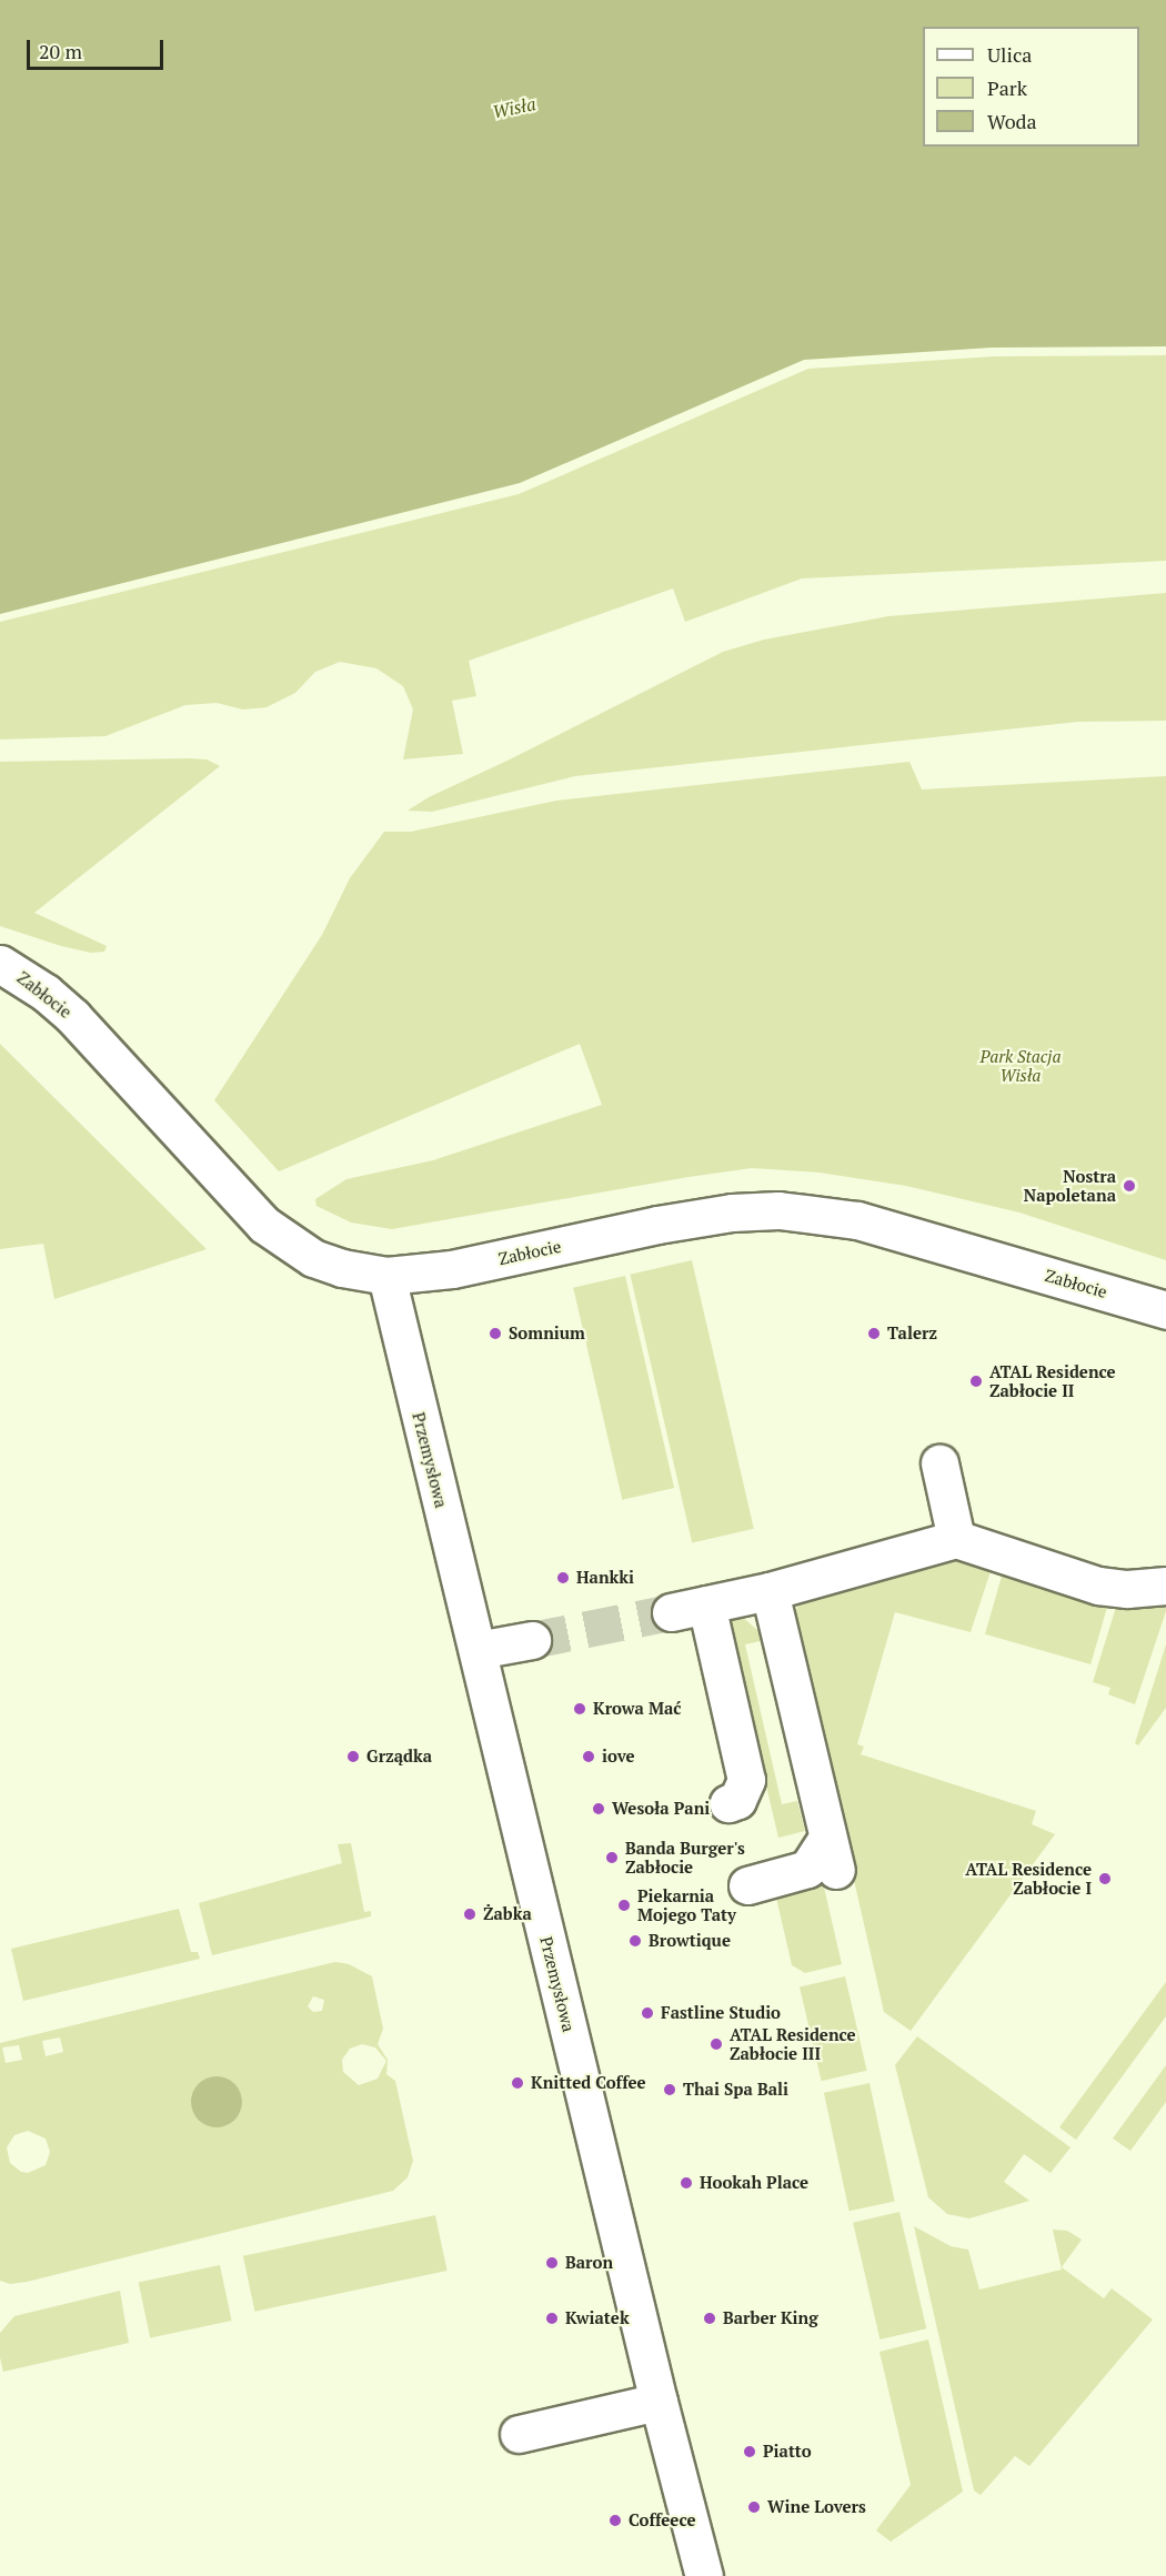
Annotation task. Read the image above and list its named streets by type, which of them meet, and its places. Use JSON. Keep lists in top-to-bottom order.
{
  "streets": {
    "street": ["Zabłocie", "Przemysłowa"]
  },
  "crossings": [
    ["Zabłocie", "Przemysłowa"]
  ],
  "water": ["Wisła"],
  "parks": ["Park Stacja Wisła"],
  "places": [
    "Nostra Napoletana",
    "Somnium",
    "Talerz",
    "ATAL Residence Zabłocie II",
    "Hankki",
    "Krowa Mać",
    "Grządka",
    "iove",
    "Wesoła Pani",
    "Banda Burger's Zabłocie",
    "ATAL Residence Zabłocie I",
    "Piekarnia Mojego Taty",
    "Żabka",
    "Browtique",
    "Fastline Studio",
    "ATAL Residence Zabłocie III",
    "Knitted Coffee",
    "Thai Spa Bali",
    "Hookah Place",
    "Baron",
    "Kwiatek",
    "Barber King",
    "Piatto",
    "Wine Lovers",
    "Coffeece"
  ],
  "legend": ["Ulica", "Park", "Woda"],
  "scale_bar": "20 m"
}
